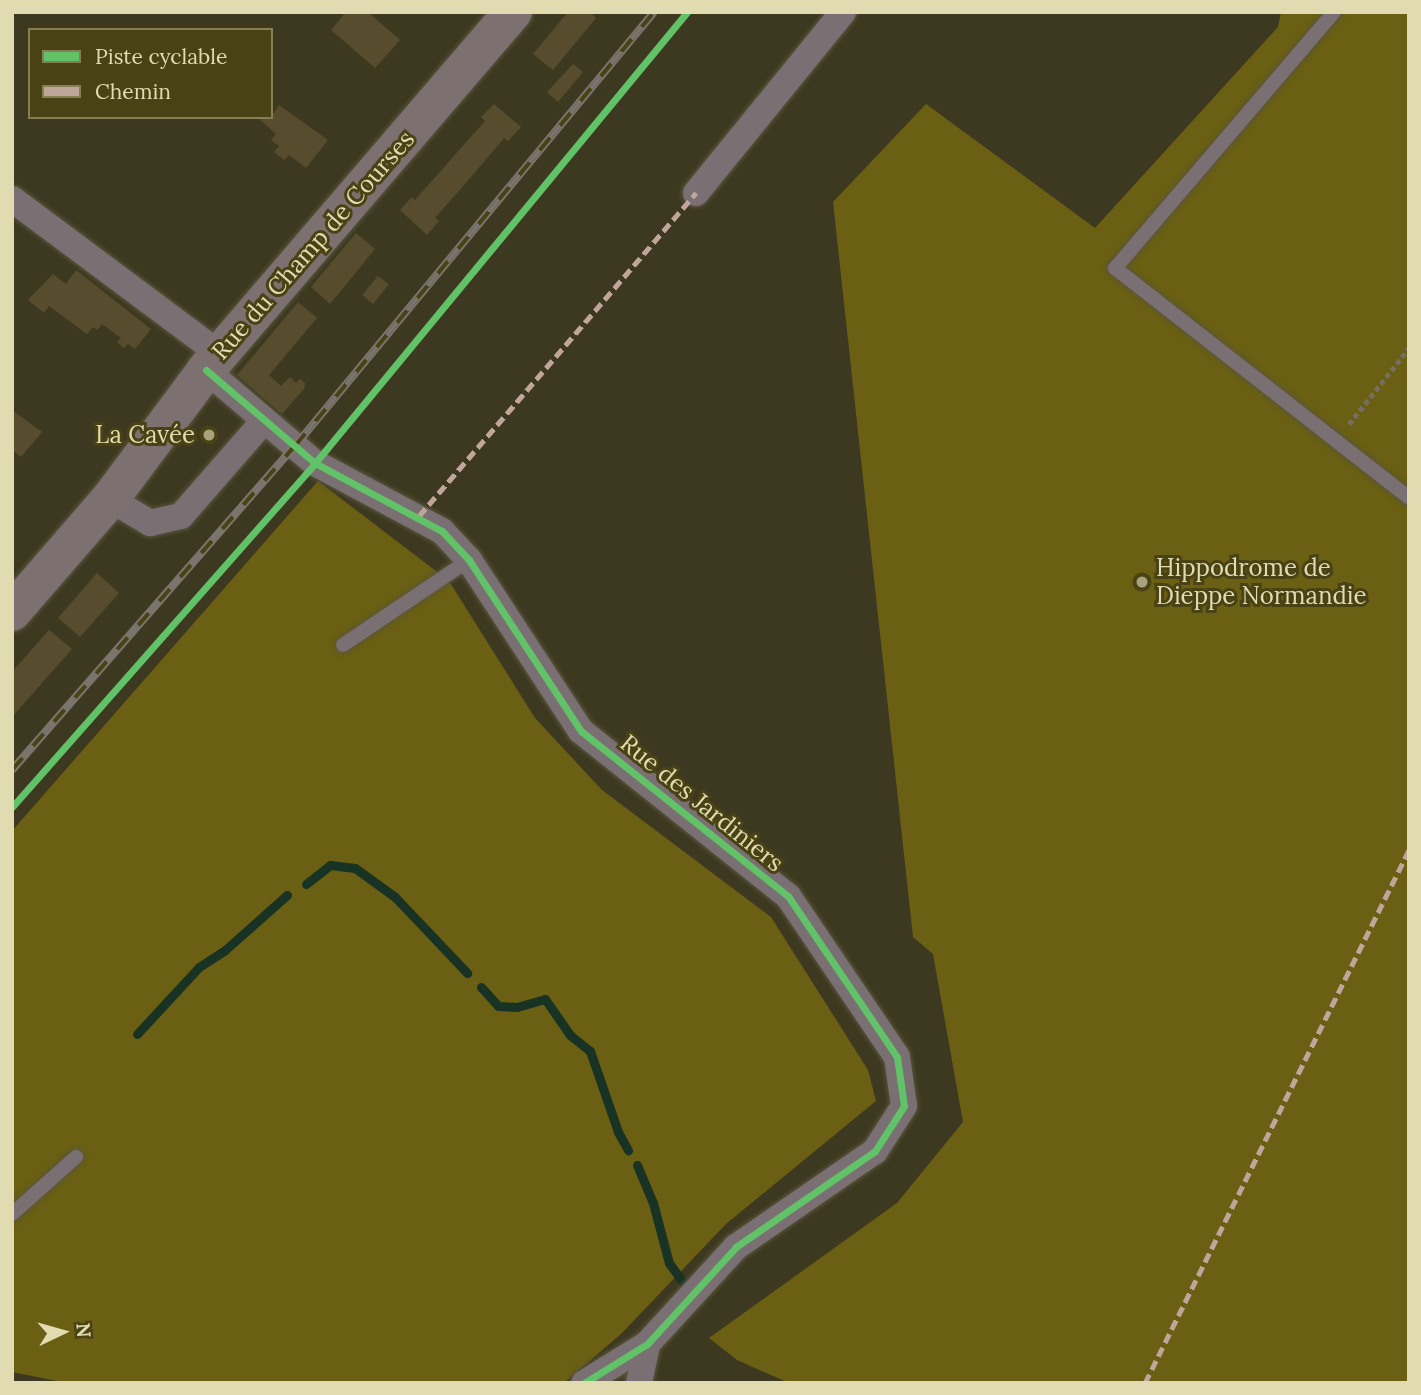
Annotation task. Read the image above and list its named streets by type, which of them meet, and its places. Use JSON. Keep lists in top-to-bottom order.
{
  "streets": {
    "main road": ["Rue du Champ de Courses"],
    "street": ["Rue des Jardiniers"]
  },
  "crossings": [
    ["Rue du Champ de Courses", "Rue des Jardiniers"]
  ],
  "places": ["La Cavée", "Hippodrome de Dieppe Normandie"],
  "legend": ["Piste cyclable", "Chemin"],
  "north": "right"
}
